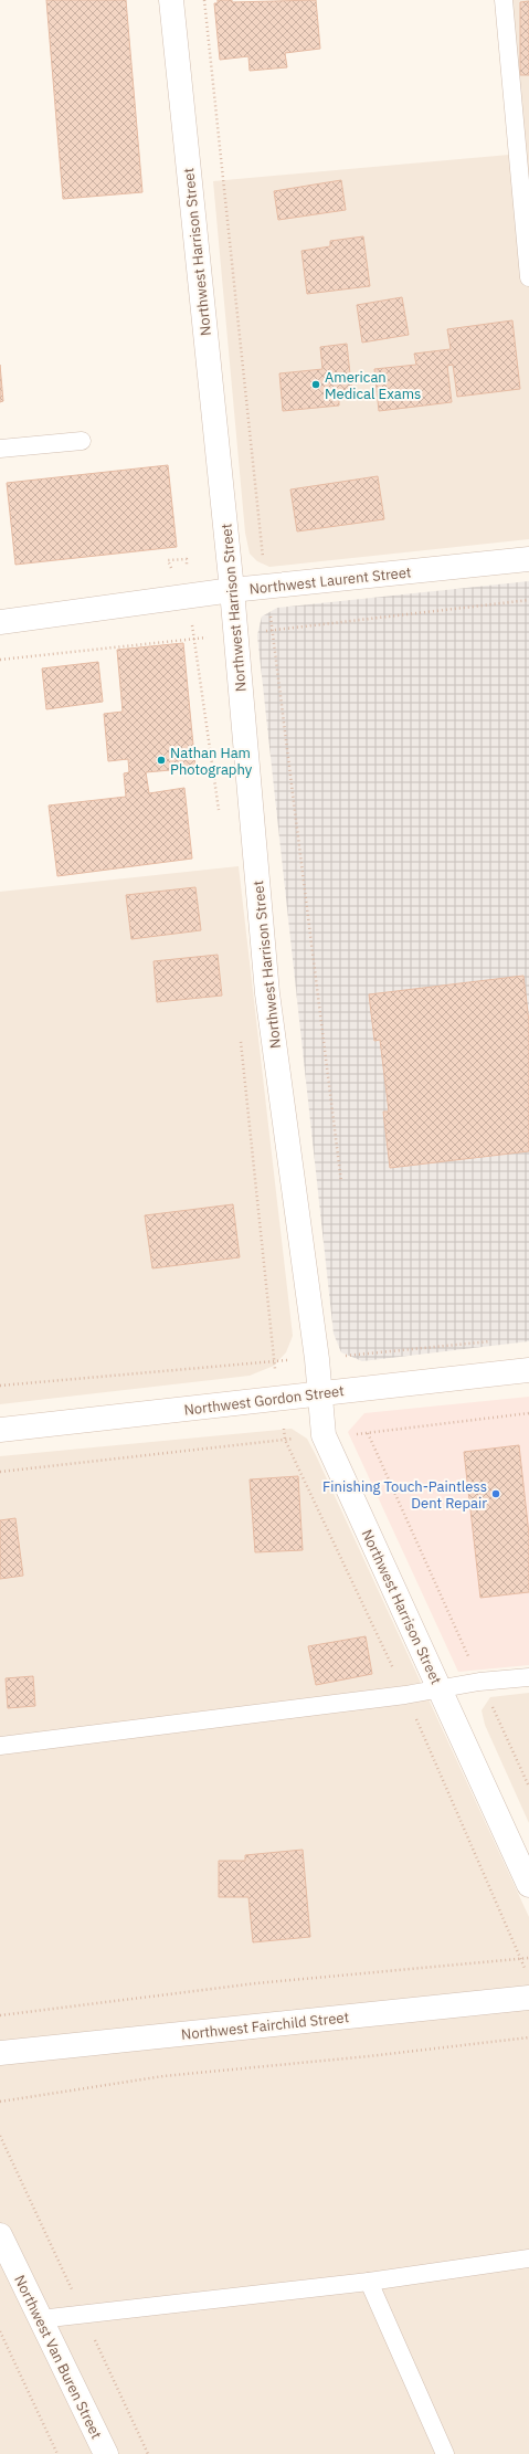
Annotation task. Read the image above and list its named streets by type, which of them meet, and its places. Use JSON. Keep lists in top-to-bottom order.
{
  "streets": {
    "street": [
      "Northwest Harrison Street",
      "Northwest Laurent Street",
      "Northwest Gordon Street",
      "Northwest Fairchild Street",
      "Northwest Van Buren Street"
    ]
  },
  "crossings": [
    ["Northwest Harrison Street", "Northwest Laurent Street"],
    ["Northwest Harrison Street", "Northwest Gordon Street"]
  ],
  "places": ["American Medical Exams", "Nathan Ham Photography", "Finishing Touch-Paintless Dent Repair"]
}
